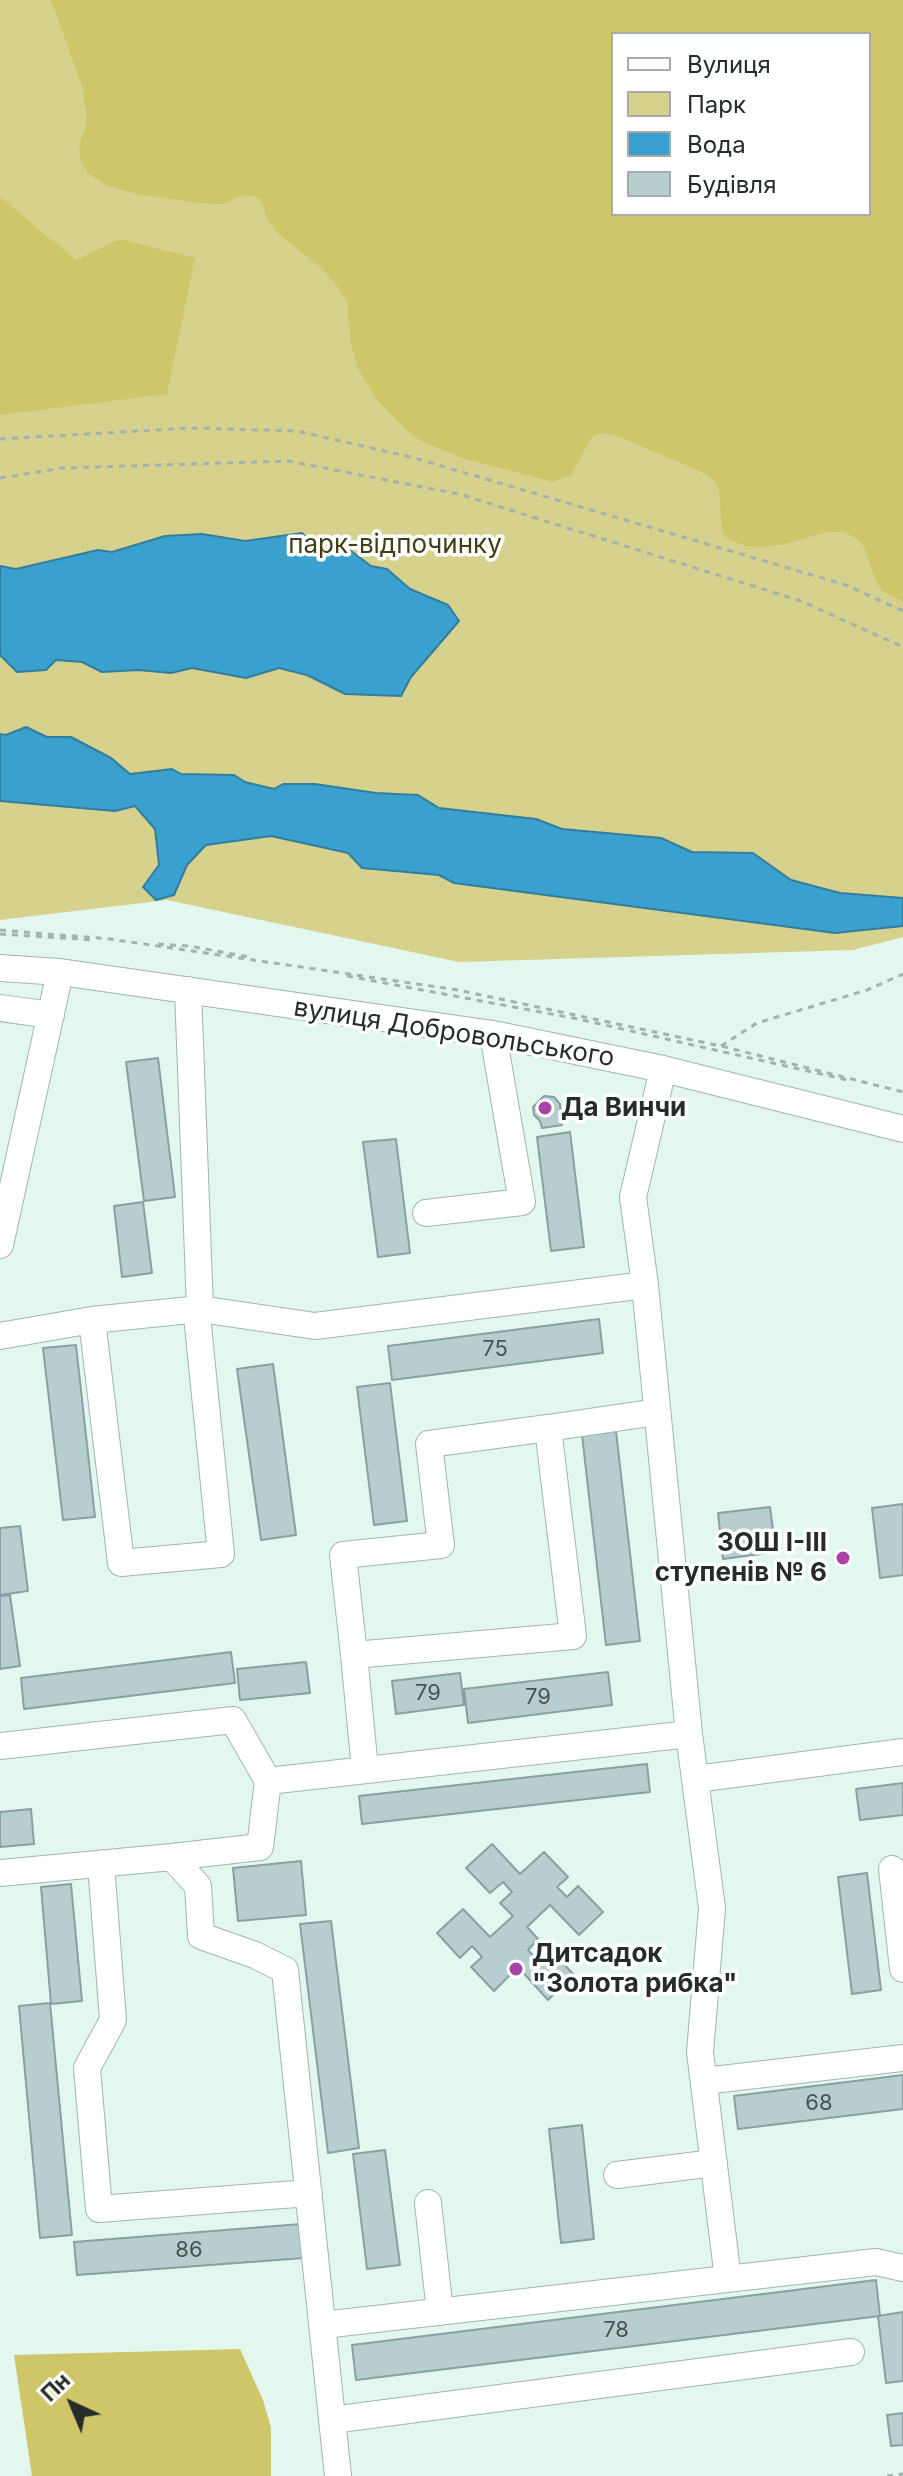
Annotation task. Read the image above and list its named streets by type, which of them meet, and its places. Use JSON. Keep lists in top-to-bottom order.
{
  "streets": {
    "street": ["вулиця Добровольського"]
  },
  "parks": ["парк-відпочинку"],
  "places": ["Да Винчи", "ЗОШ І-ІІІ ступенів № 6", "Дитсадок \"Золота рибка\""],
  "house_numbers": [
    "75",
    "79",
    "79",
    "68",
    "86",
    "78"
  ],
  "legend": [
    "Вулиця",
    "Парк",
    "Вода",
    "Будівля"
  ],
  "north": "top left"
}
